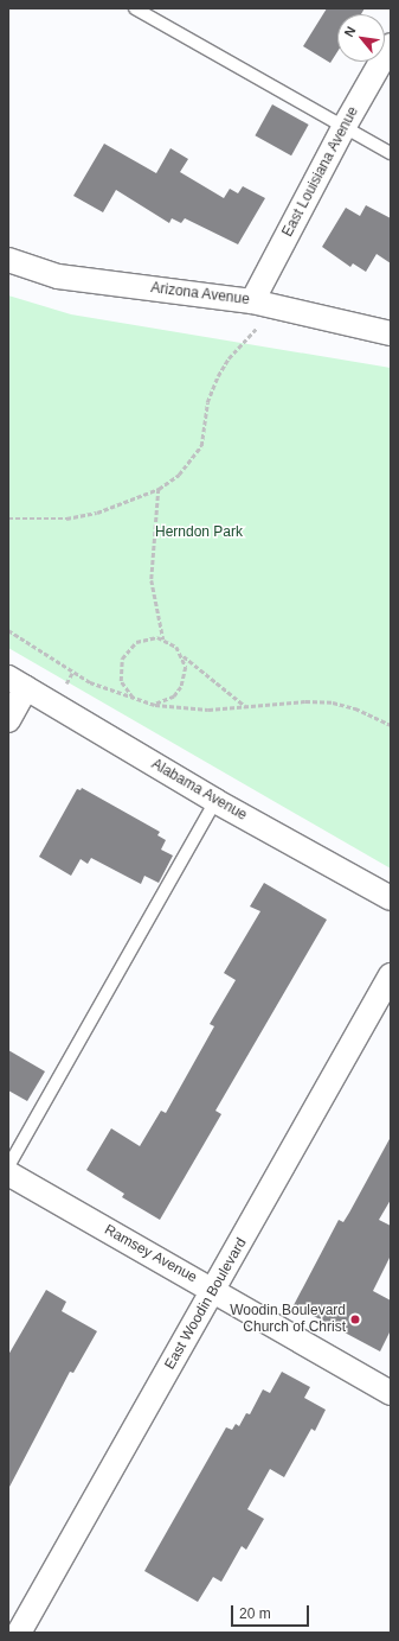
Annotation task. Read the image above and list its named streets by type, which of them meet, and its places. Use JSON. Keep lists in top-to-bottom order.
{
  "streets": {
    "street": [
      "East Louisiana Avenue",
      "Arizona Avenue",
      "Alabama Avenue",
      "Ramsey Avenue",
      "East Woodin Boulevard"
    ]
  },
  "crossings": [
    ["East Louisiana Avenue", "Arizona Avenue"],
    ["Ramsey Avenue", "East Woodin Boulevard"]
  ],
  "parks": ["Herndon Park"],
  "places": ["Woodin Boulevard Church of Christ"],
  "scale_bar": "20 m",
  "north": "top left"
}
